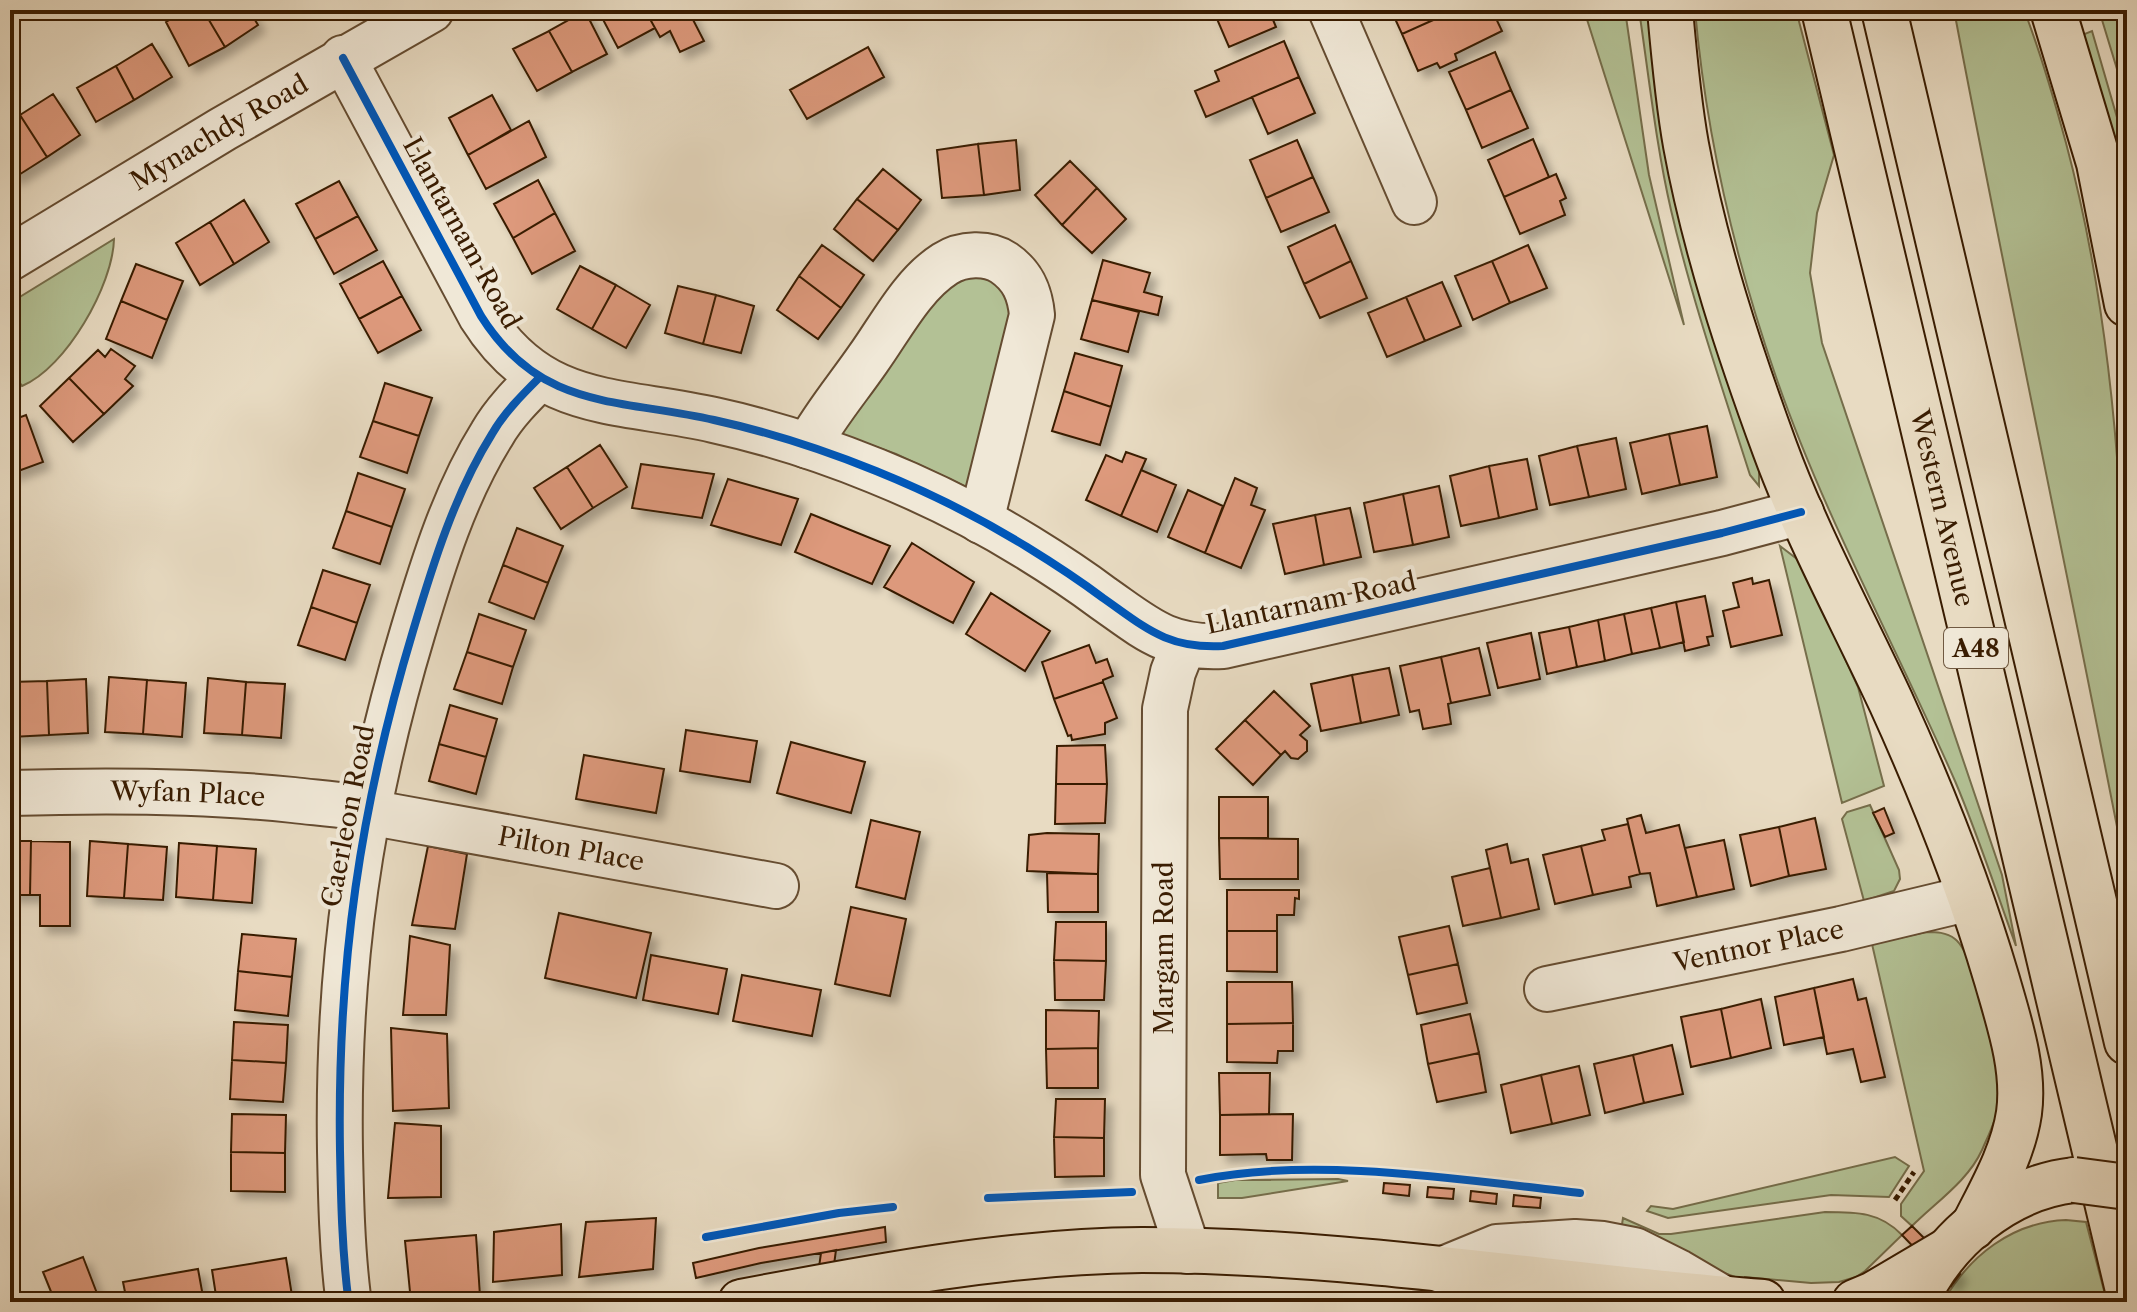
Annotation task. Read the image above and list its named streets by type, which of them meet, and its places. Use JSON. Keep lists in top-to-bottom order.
{
  "streets": {
    "main road": ["Western Avenue", "A48"],
    "street": [
      "Mynachdy Road",
      "Llantarnam Road",
      "Wyfan Place",
      "Caerleon Road",
      "Pilton Place",
      "Ventnor Place",
      "Margam Road"
    ]
  },
  "crossings": [
    ["Mynachdy Road", "Llantarnam Road"],
    ["Llantarnam Road", "Caerleon Road"],
    ["Llantarnam Road", "Margam Road"],
    ["Wyfan Place", "Caerleon Road"],
    ["Wyfan Place", "Pilton Place"],
    ["Caerleon Road", "Pilton Place"]
  ]
}
